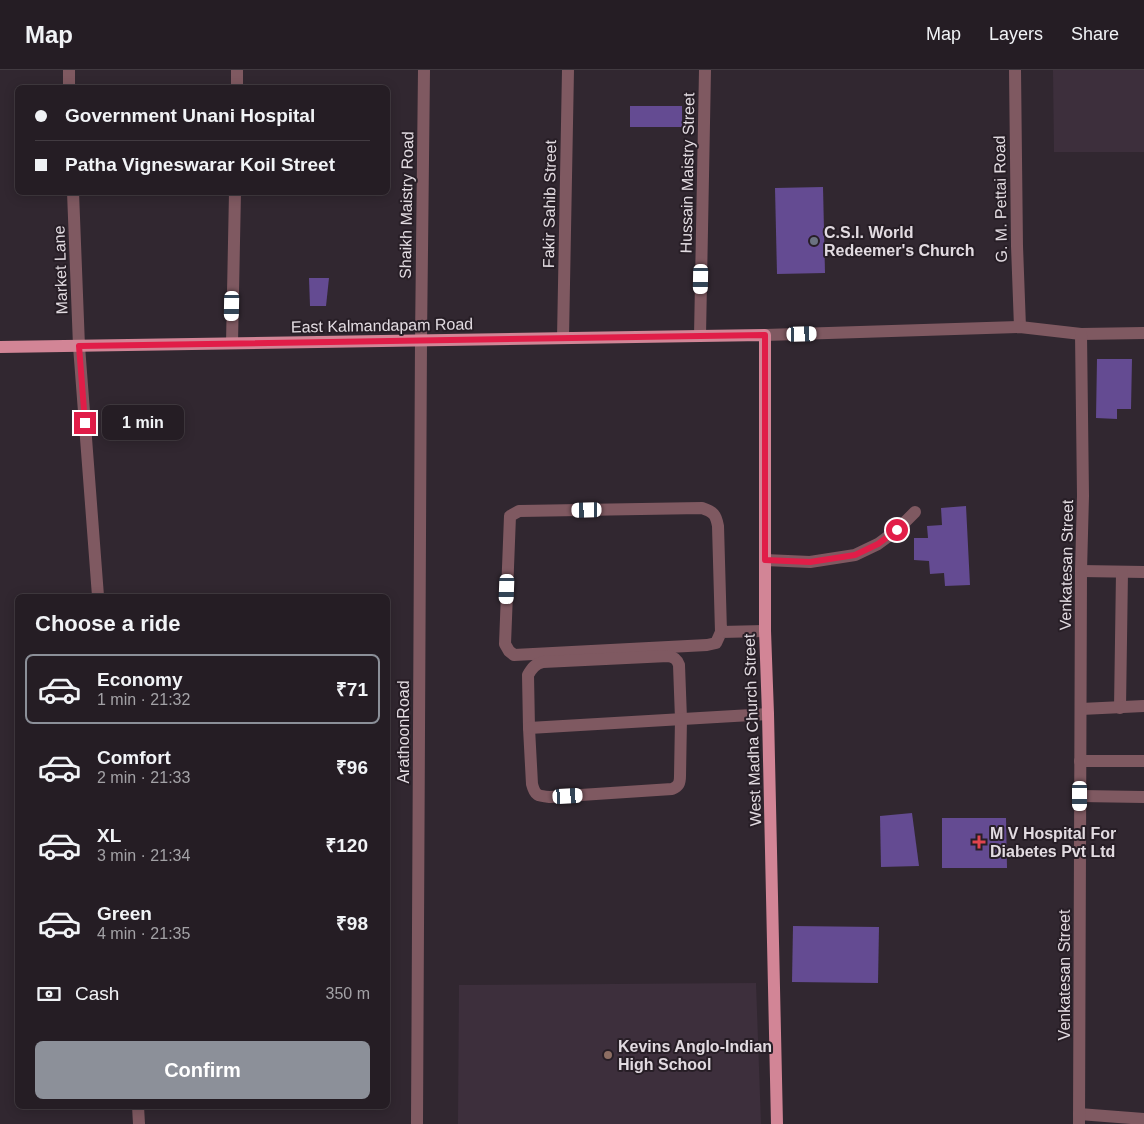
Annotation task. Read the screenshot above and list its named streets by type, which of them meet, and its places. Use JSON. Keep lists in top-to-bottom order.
{
  "streets": {
    "main road": ["East Kalmandapam Road", "West Madha Church Street"],
    "street": [
      "Hussain Maistry Street",
      "G. M. Pettai Road",
      "Fakir Sahib Street",
      "Shaikh Maistry Road",
      "Market Lane",
      "Venkatesan Street",
      "ArathoonRoad"
    ]
  },
  "crossings": [
    ["Hussain Maistry Street", "East Kalmandapam Road"],
    ["Fakir Sahib Street", "East Kalmandapam Road"],
    ["Shaikh Maistry Road", "East Kalmandapam Road"],
    ["Shaikh Maistry Road", "ArathoonRoad"],
    ["Market Lane", "East Kalmandapam Road"],
    ["East Kalmandapam Road", "West Madha Church Street"],
    ["East Kalmandapam Road", "ArathoonRoad"]
  ],
  "places": {
    "other": ["C.S.I. World Redeemer's Church", "Kevins Anglo-Indian High School"],
    "health": ["M V Hospital For Diabetes Pvt Ltd"]
  },
  "page": {
    "header": "Map",
    "nav": ["Map", "Layers", "Share"],
    "banner": ["Government Unani Hospital", "Patha Vigneswarar Koil Street"],
    "bubble": "1 min",
    "heading": "Choose a ride",
    "list": [
      {
        "name": "Economy",
        "note": "1 min · 21:32",
        "value": "₹71"
      },
      {
        "name": "Comfort",
        "note": "2 min · 21:33",
        "value": "₹96"
      },
      {
        "name": "XL",
        "note": "3 min · 21:34",
        "value": "₹120"
      },
      {
        "name": "Green",
        "note": "4 min · 21:35",
        "value": "₹98"
      }
    ],
    "pay": ["Cash", "350 m"],
    "buttons": "Confirm"
  }
}
